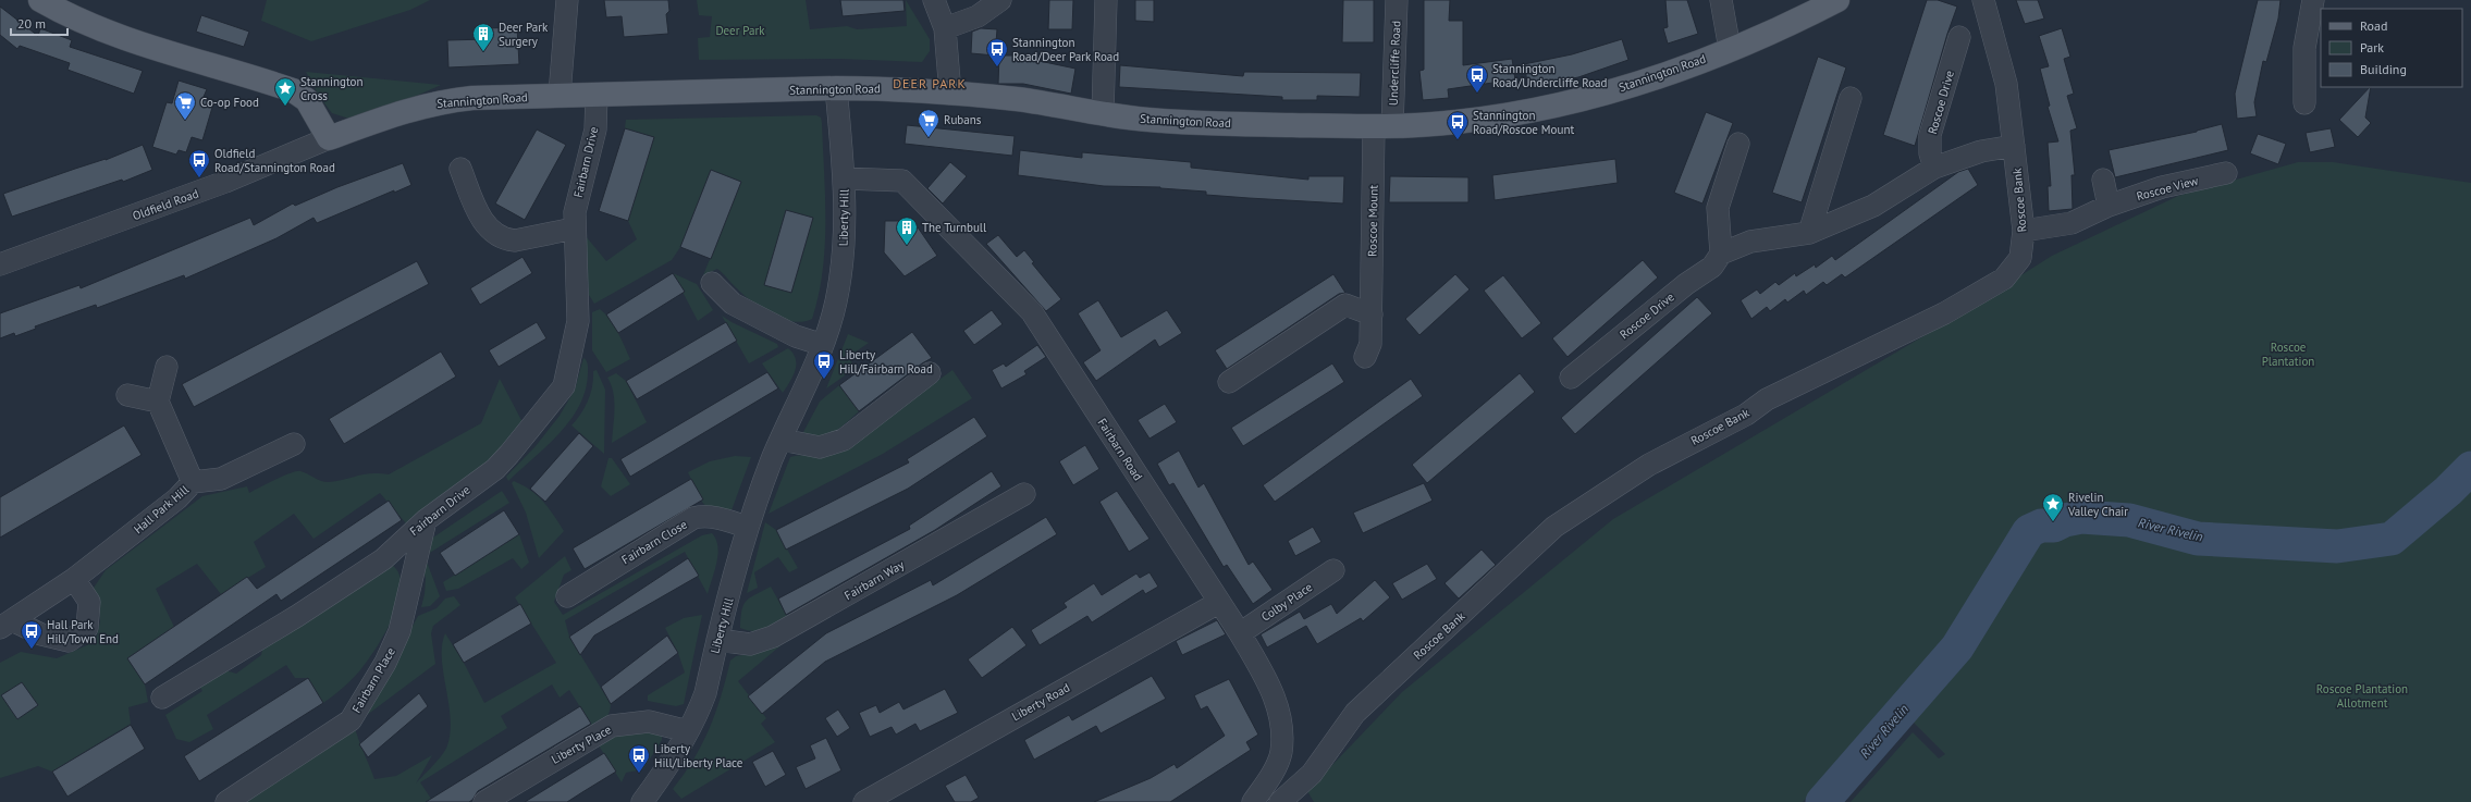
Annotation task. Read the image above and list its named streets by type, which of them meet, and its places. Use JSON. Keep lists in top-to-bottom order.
{
  "streets": {
    "main road": ["Stannington Road"],
    "street": [
      "Undercliffe Road",
      "Roscoe Drive",
      "Fairbarn Drive",
      "Roscoe View",
      "Roscoe Bank",
      "Oldfield Road",
      "Liberty Hill",
      "Roscoe Mount",
      "Fairbarn Road",
      "Hall Park Hill",
      "Fairbarn Close",
      "Fairbarn Way",
      "Colby Place",
      "Fairbarn Place",
      "Liberty Road",
      "Liberty Place"
    ]
  },
  "crossings": [
    ["Undercliffe Road", "Stannington Road"],
    ["Undercliffe Road", "Roscoe Mount"],
    ["Stannington Road", "Fairbarn Drive"],
    ["Stannington Road", "Oldfield Road"],
    ["Stannington Road", "Liberty Hill"],
    ["Stannington Road", "Roscoe Mount"],
    ["Roscoe Drive", "Roscoe Bank"],
    ["Fairbarn Drive", "Fairbarn Place"],
    ["Roscoe View", "Roscoe Bank"],
    ["Liberty Hill", "Fairbarn Road"],
    ["Liberty Hill", "Fairbarn Close"],
    ["Liberty Hill", "Fairbarn Way"],
    ["Liberty Hill", "Liberty Place"],
    ["Fairbarn Road", "Colby Place"],
    ["Fairbarn Road", "Liberty Road"]
  ],
  "districts": ["DEER PARK"],
  "water": ["River Rivelin"],
  "parks": ["Deer Park", "Roscoe Plantation", "Roscoe Plantation Allotment"],
  "places": {
    "building": ["Deer Park Surgery", "The Turnbull"],
    "bus stop": [
      "Stannington Road/Deer Park Road",
      "Stannington Road/Undercliffe Road",
      "Stannington Road/Roscoe Mount",
      "Oldfield Road/Stannington Road",
      "Liberty Hill/Fairbarn Road",
      "Hall Park Hill/Town End",
      "Liberty Hill/Liberty Place"
    ],
    "place": ["Stannington Cross", "Rivelin Valley Chair"],
    "supermarket": ["Co-op Food", "Rubans"]
  },
  "legend": ["Road", "Park", "Building"],
  "scale_bar": "20 m"
}
